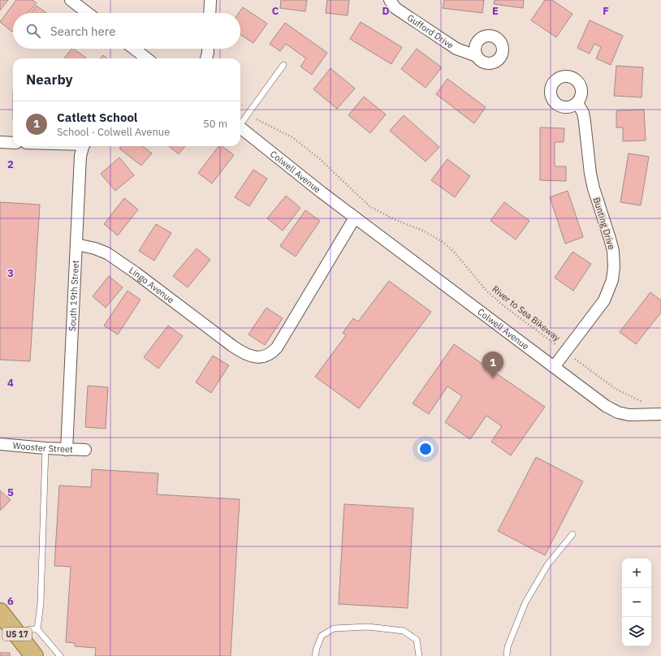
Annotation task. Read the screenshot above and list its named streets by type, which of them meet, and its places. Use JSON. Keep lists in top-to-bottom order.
{
  "streets": {
    "main road": ["US 17"],
    "street": [
      "Gufford Drive",
      "Colwell Avenue",
      "Bunting Drive",
      "Lingo Avenue",
      "South 19th Street",
      "Wooster Street"
    ],
    "path": ["River to Sea Bikeway"]
  },
  "crossings": [
    ["Colwell Avenue", "Bunting Drive"],
    ["Colwell Avenue", "Lingo Avenue"],
    ["Bunting Drive", "River to Sea Bikeway"],
    ["Lingo Avenue", "South 19th Street"],
    ["South 19th Street", "Wooster Street"]
  ],
  "page": {
    "search": "Search here",
    "heading": "Nearby",
    "list": [
      {
        "mark": "1",
        "name": "Catlett School",
        "note": "School · Colwell Avenue",
        "value": "50 m"
      }
    ],
    "pins": "1",
    "map_buttons": ["+", "−"]
  },
  "grid": {
    "columns": [
      "C",
      "D",
      "E",
      "F"
    ],
    "rows": [
      "2",
      "3",
      "4",
      "5",
      "6"
    ]
  }
}
